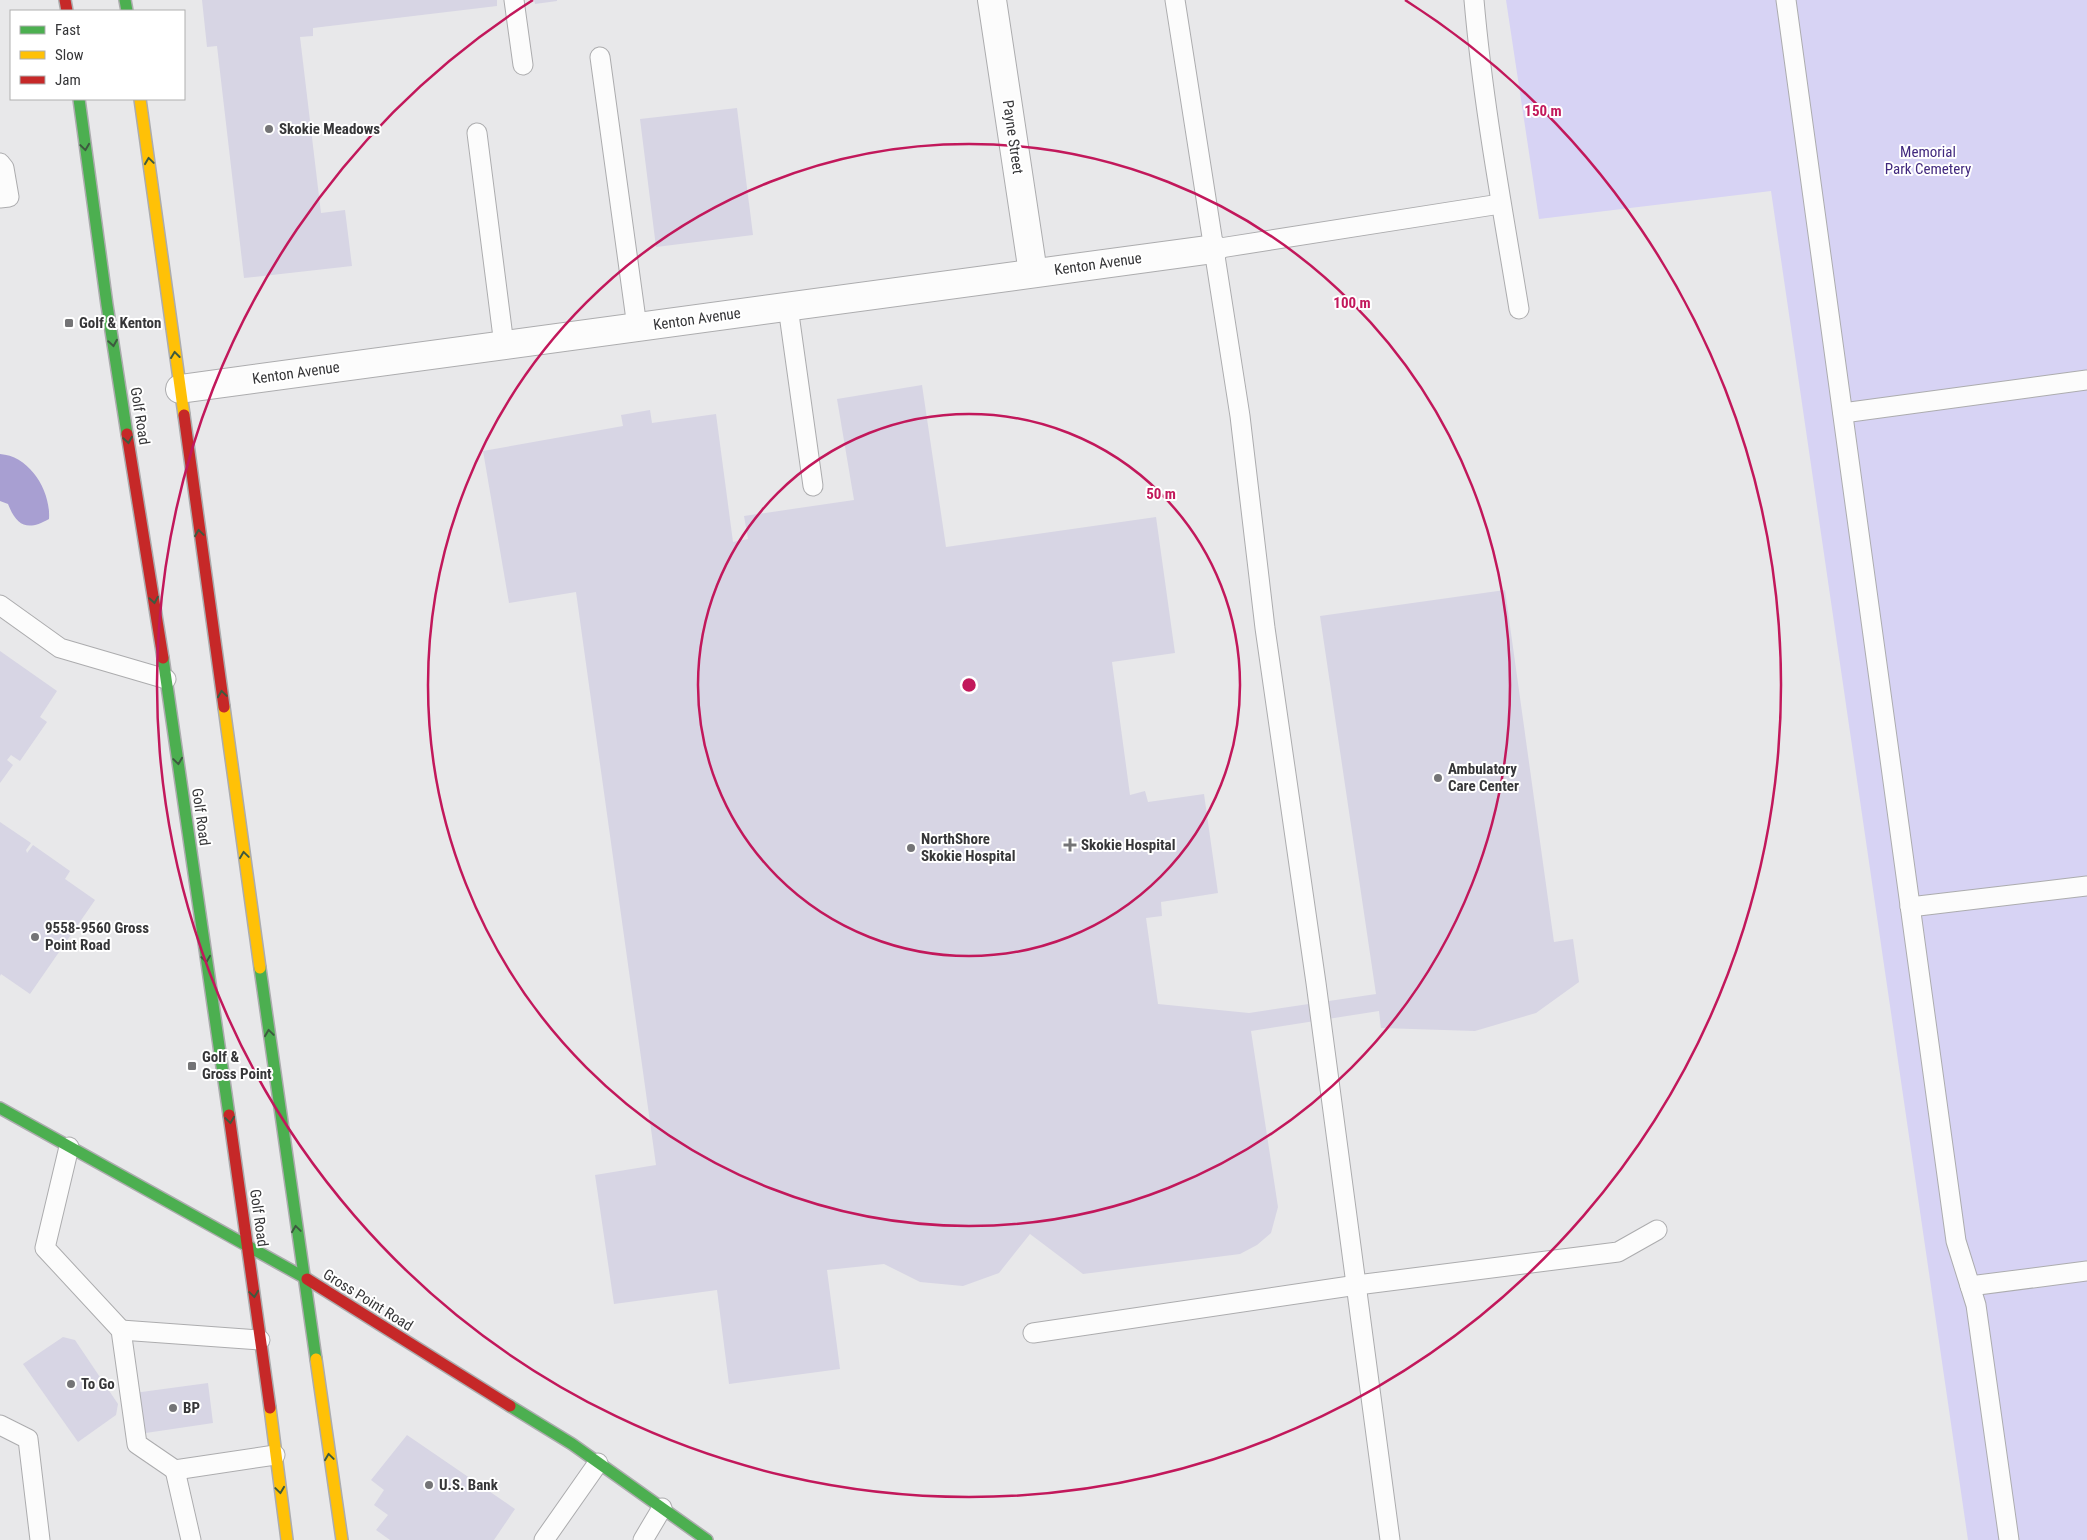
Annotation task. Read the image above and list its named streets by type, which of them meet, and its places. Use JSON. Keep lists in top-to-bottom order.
{
  "streets": {
    "main road": ["Golf Road", "Gross Point Road"],
    "street": ["Payne Street", "Kenton Avenue"]
  },
  "crossings": [
    ["Payne Street", "Kenton Avenue"],
    ["Golf Road", "Gross Point Road"]
  ],
  "parks": ["Memorial Park Cemetery"],
  "places": {
    "other": [
      "Skokie Meadows",
      "Ambulatory Care Center",
      "NorthShore Skokie Hospital",
      "9558-9560 Gross Point Road",
      "To Go",
      "BP",
      "U.S. Bank"
    ],
    "transit": ["Golf & Kenton", "Golf & Gross Point"],
    "health": ["Skokie Hospital"]
  },
  "legend": ["Fast", "Slow", "Jam"],
  "rings": ["150 m", "100 m", "50 m"]
}
